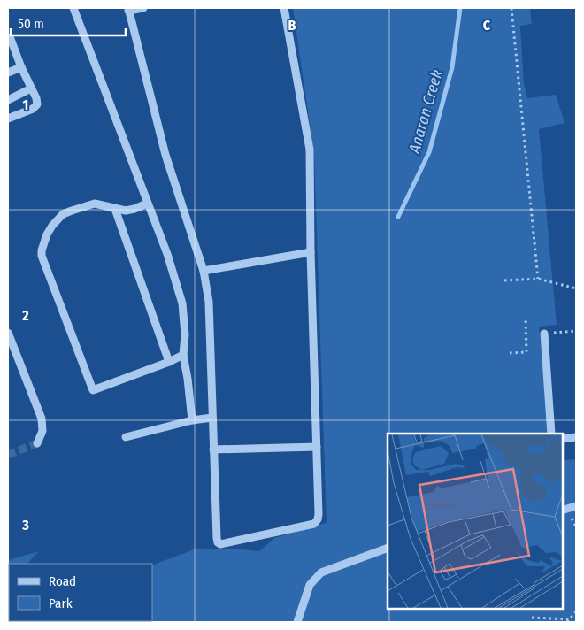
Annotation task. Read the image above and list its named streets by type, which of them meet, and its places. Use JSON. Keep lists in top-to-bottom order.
{
  "water": ["Anaran Creek"],
  "legend": ["Road", "Park"],
  "scale_bar": "50 m",
  "grid": {
    "columns": ["B", "C"],
    "rows": ["1", "2", "3"]
  }
}
